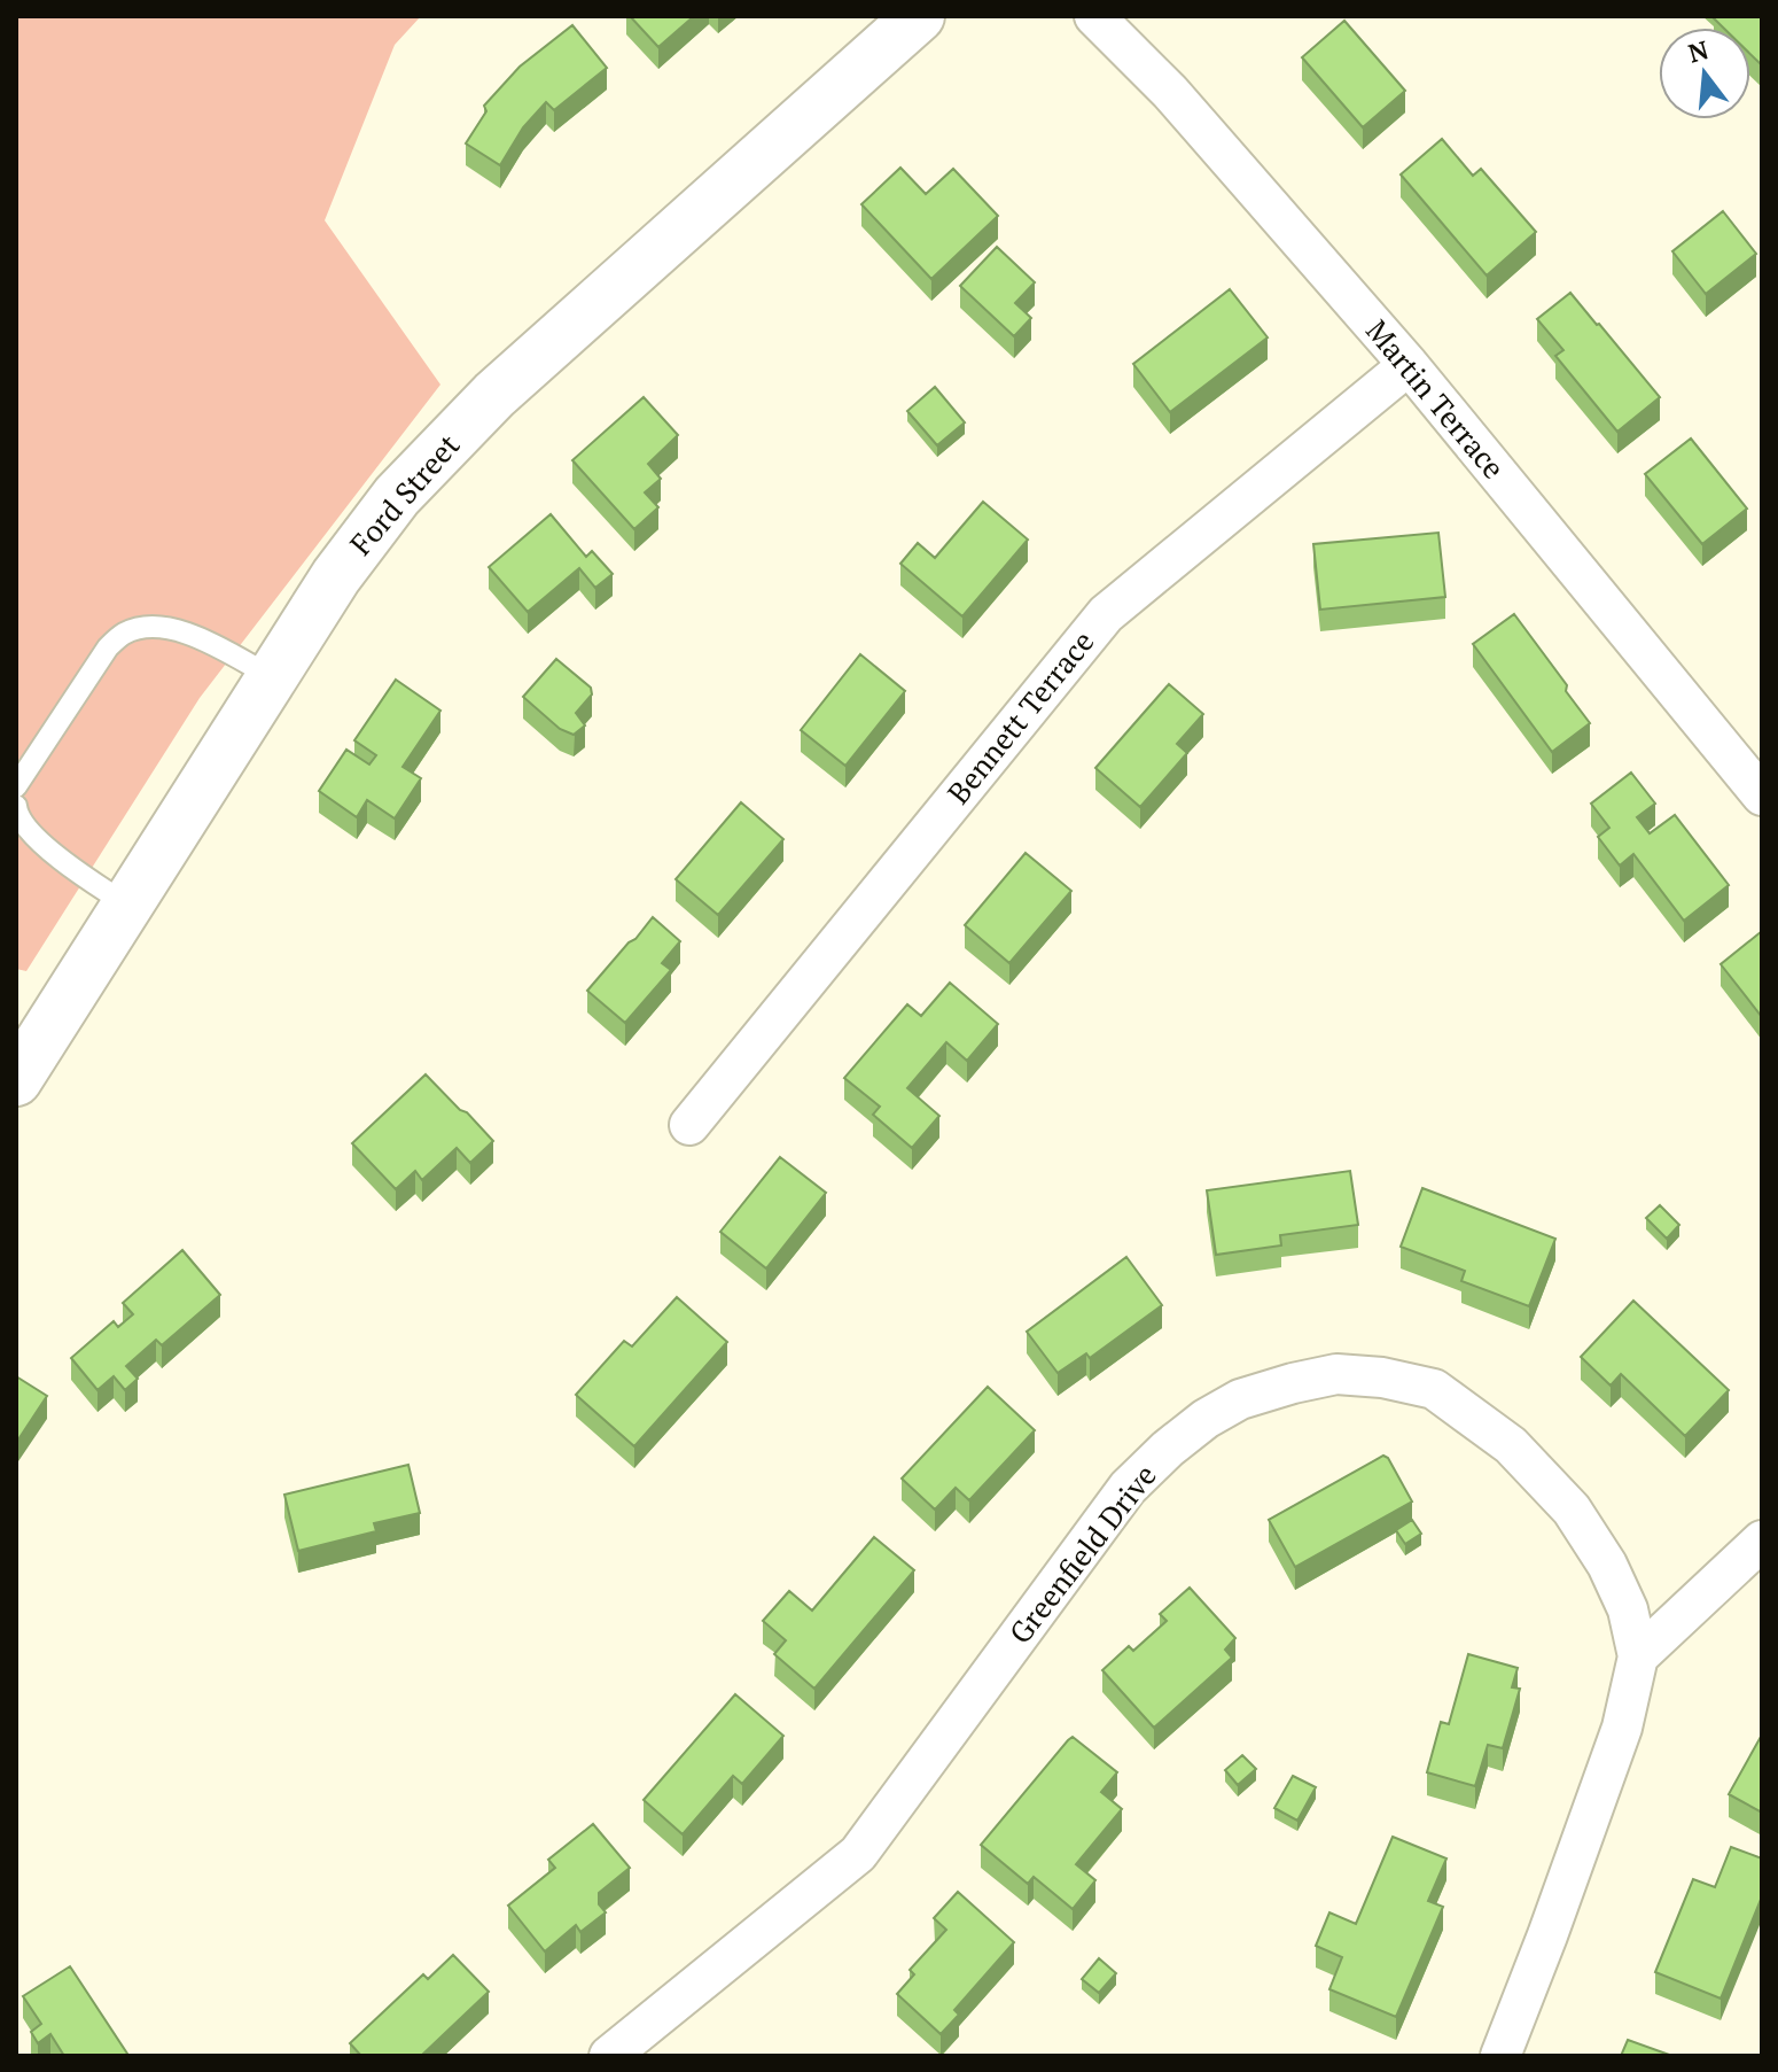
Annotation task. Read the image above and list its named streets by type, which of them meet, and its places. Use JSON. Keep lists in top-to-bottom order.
{
  "streets": {
    "street": [
      "Martin Terrace",
      "Ford Street",
      "Bennett Terrace",
      "Greenfield Drive"
    ]
  },
  "crossings": [
    ["Martin Terrace", "Bennett Terrace"]
  ],
  "north": "top"
}
